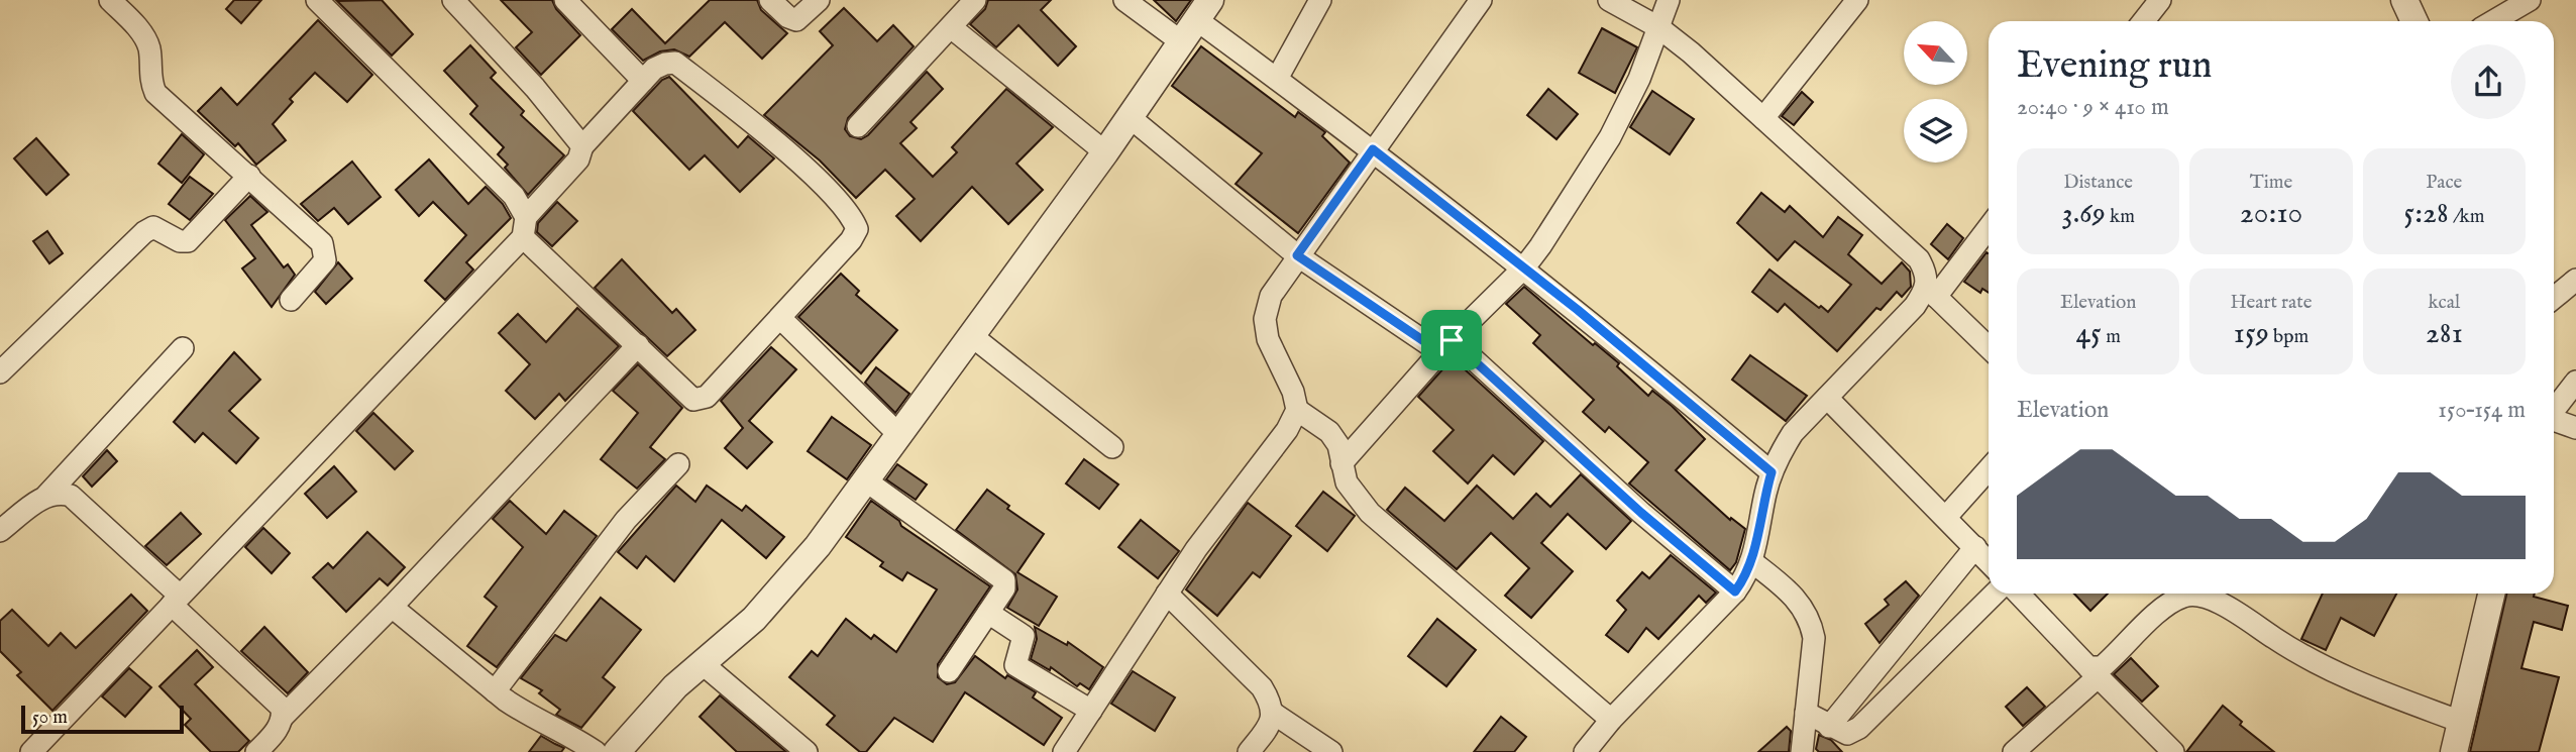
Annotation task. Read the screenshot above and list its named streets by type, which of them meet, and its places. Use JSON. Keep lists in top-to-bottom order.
{
  "scale_bar": "50 m",
  "north": "top left",
  "page": {
    "heading": ["Evening run", "20:40 · 9 × 410 m"],
    "stats": [
      ["Distance", "3.69 km"],
      ["Time", "20:10"],
      ["Pace", "5:28 /km"],
      ["Elevation", "45 m"],
      ["Heart rate", "159 bpm"],
      ["kcal", "281"]
    ],
    "chart": ["Elevation", "150–154 m"],
    "scale": "50 m"
  }
}
